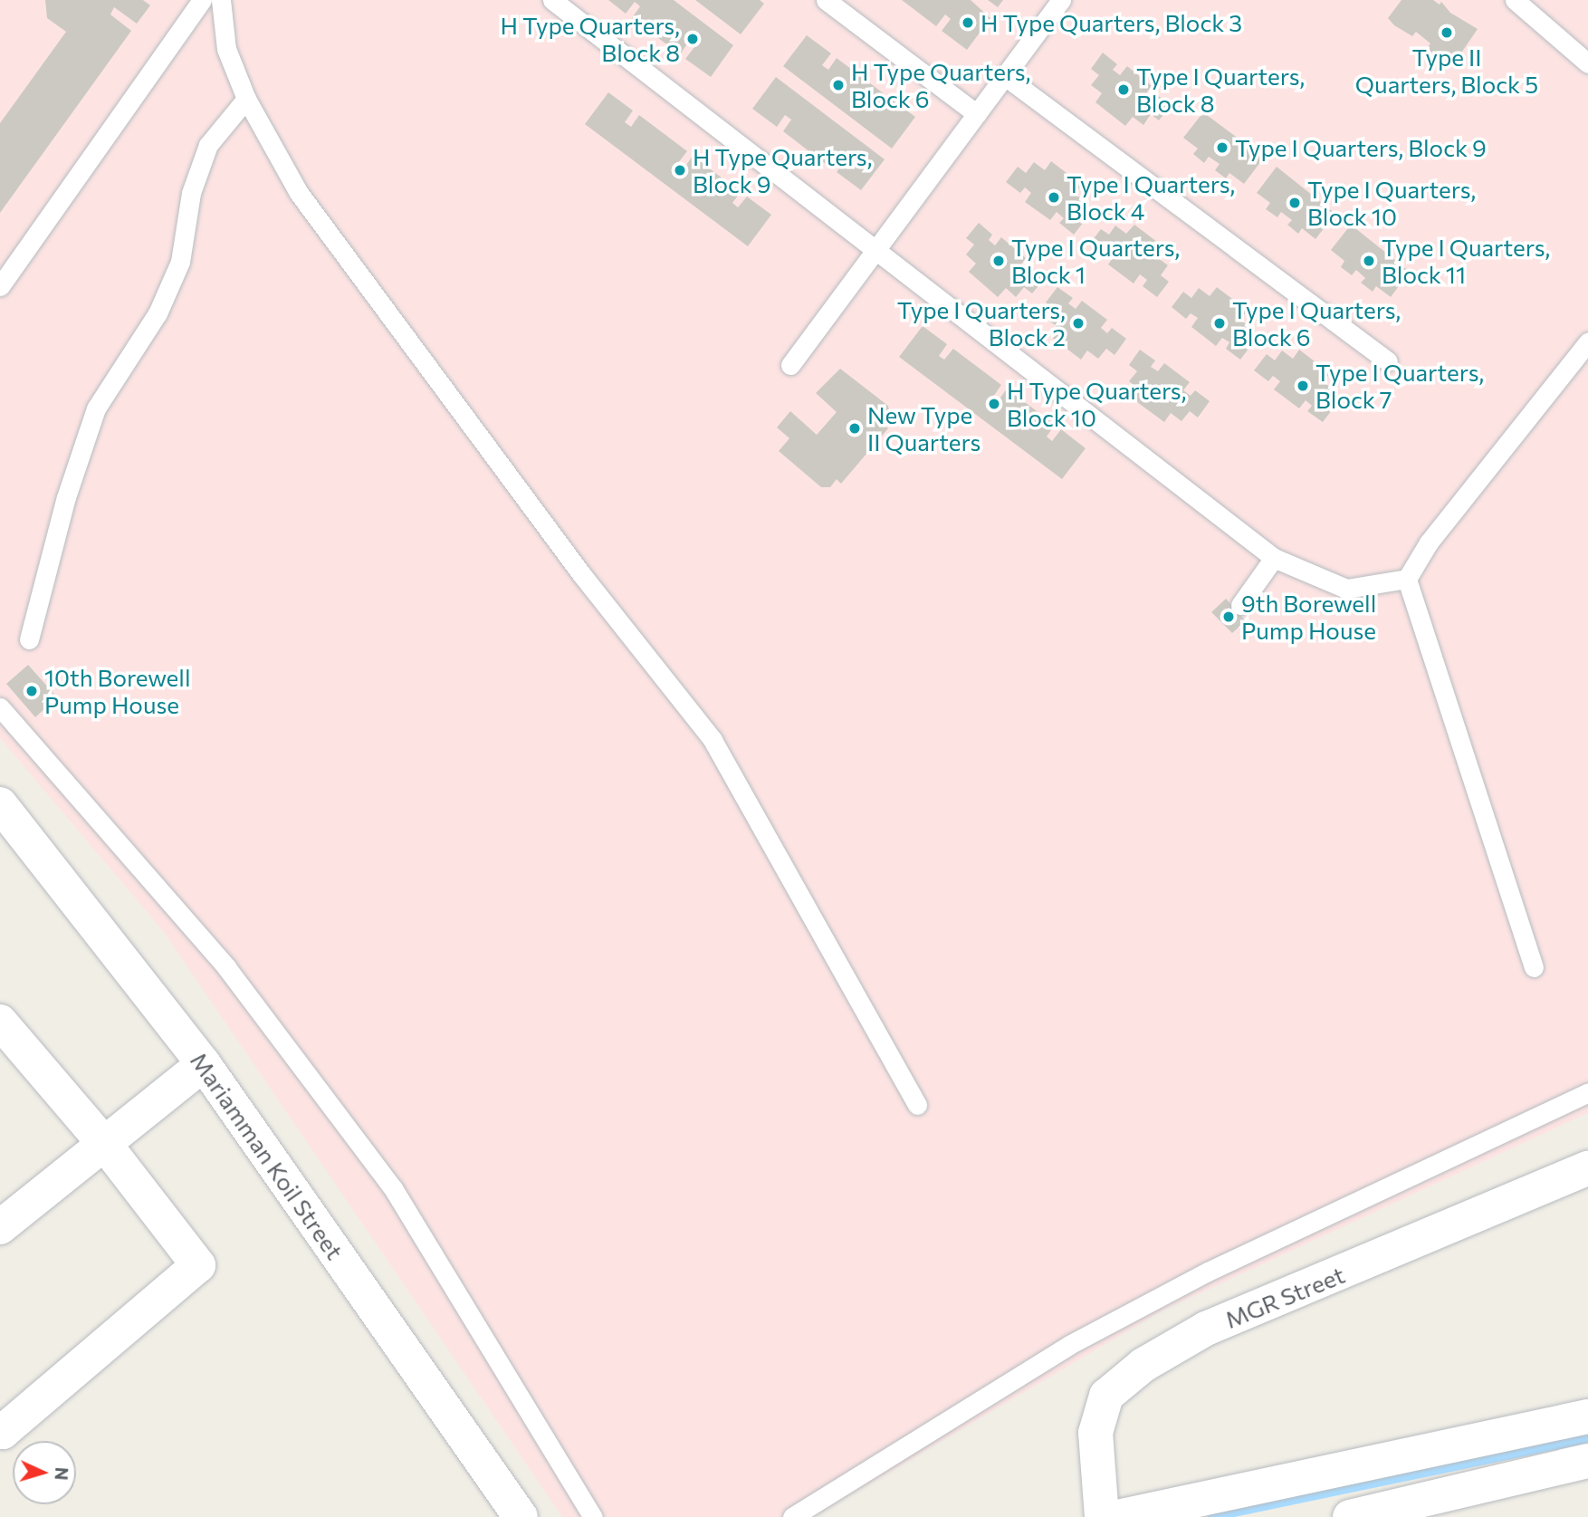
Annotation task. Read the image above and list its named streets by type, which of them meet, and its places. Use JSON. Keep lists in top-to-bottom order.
{
  "streets": {
    "street": ["Mariamman Koil Street", "MGR Street"]
  },
  "places": [
    "H Type Quarters, Block 3",
    "Type II Quarters, Block 5",
    "H Type Quarters, Block 8",
    "H Type Quarters, Block 6",
    "Type I Quarters, Block 8",
    "Type I Quarters, Block 9",
    "H Type Quarters, Block 9",
    "Type I Quarters, Block 4",
    "Type I Quarters, Block 10",
    "Type I Quarters, Block 1",
    "Type I Quarters, Block 11",
    "Type I Quarters, Block 2",
    "Type I Quarters, Block 6",
    "Type I Quarters, Block 7",
    "H Type Quarters, Block 10",
    "New Type II Quarters",
    "9th Borewell Pump House",
    "10th Borewell Pump House"
  ],
  "north": "right"
}
